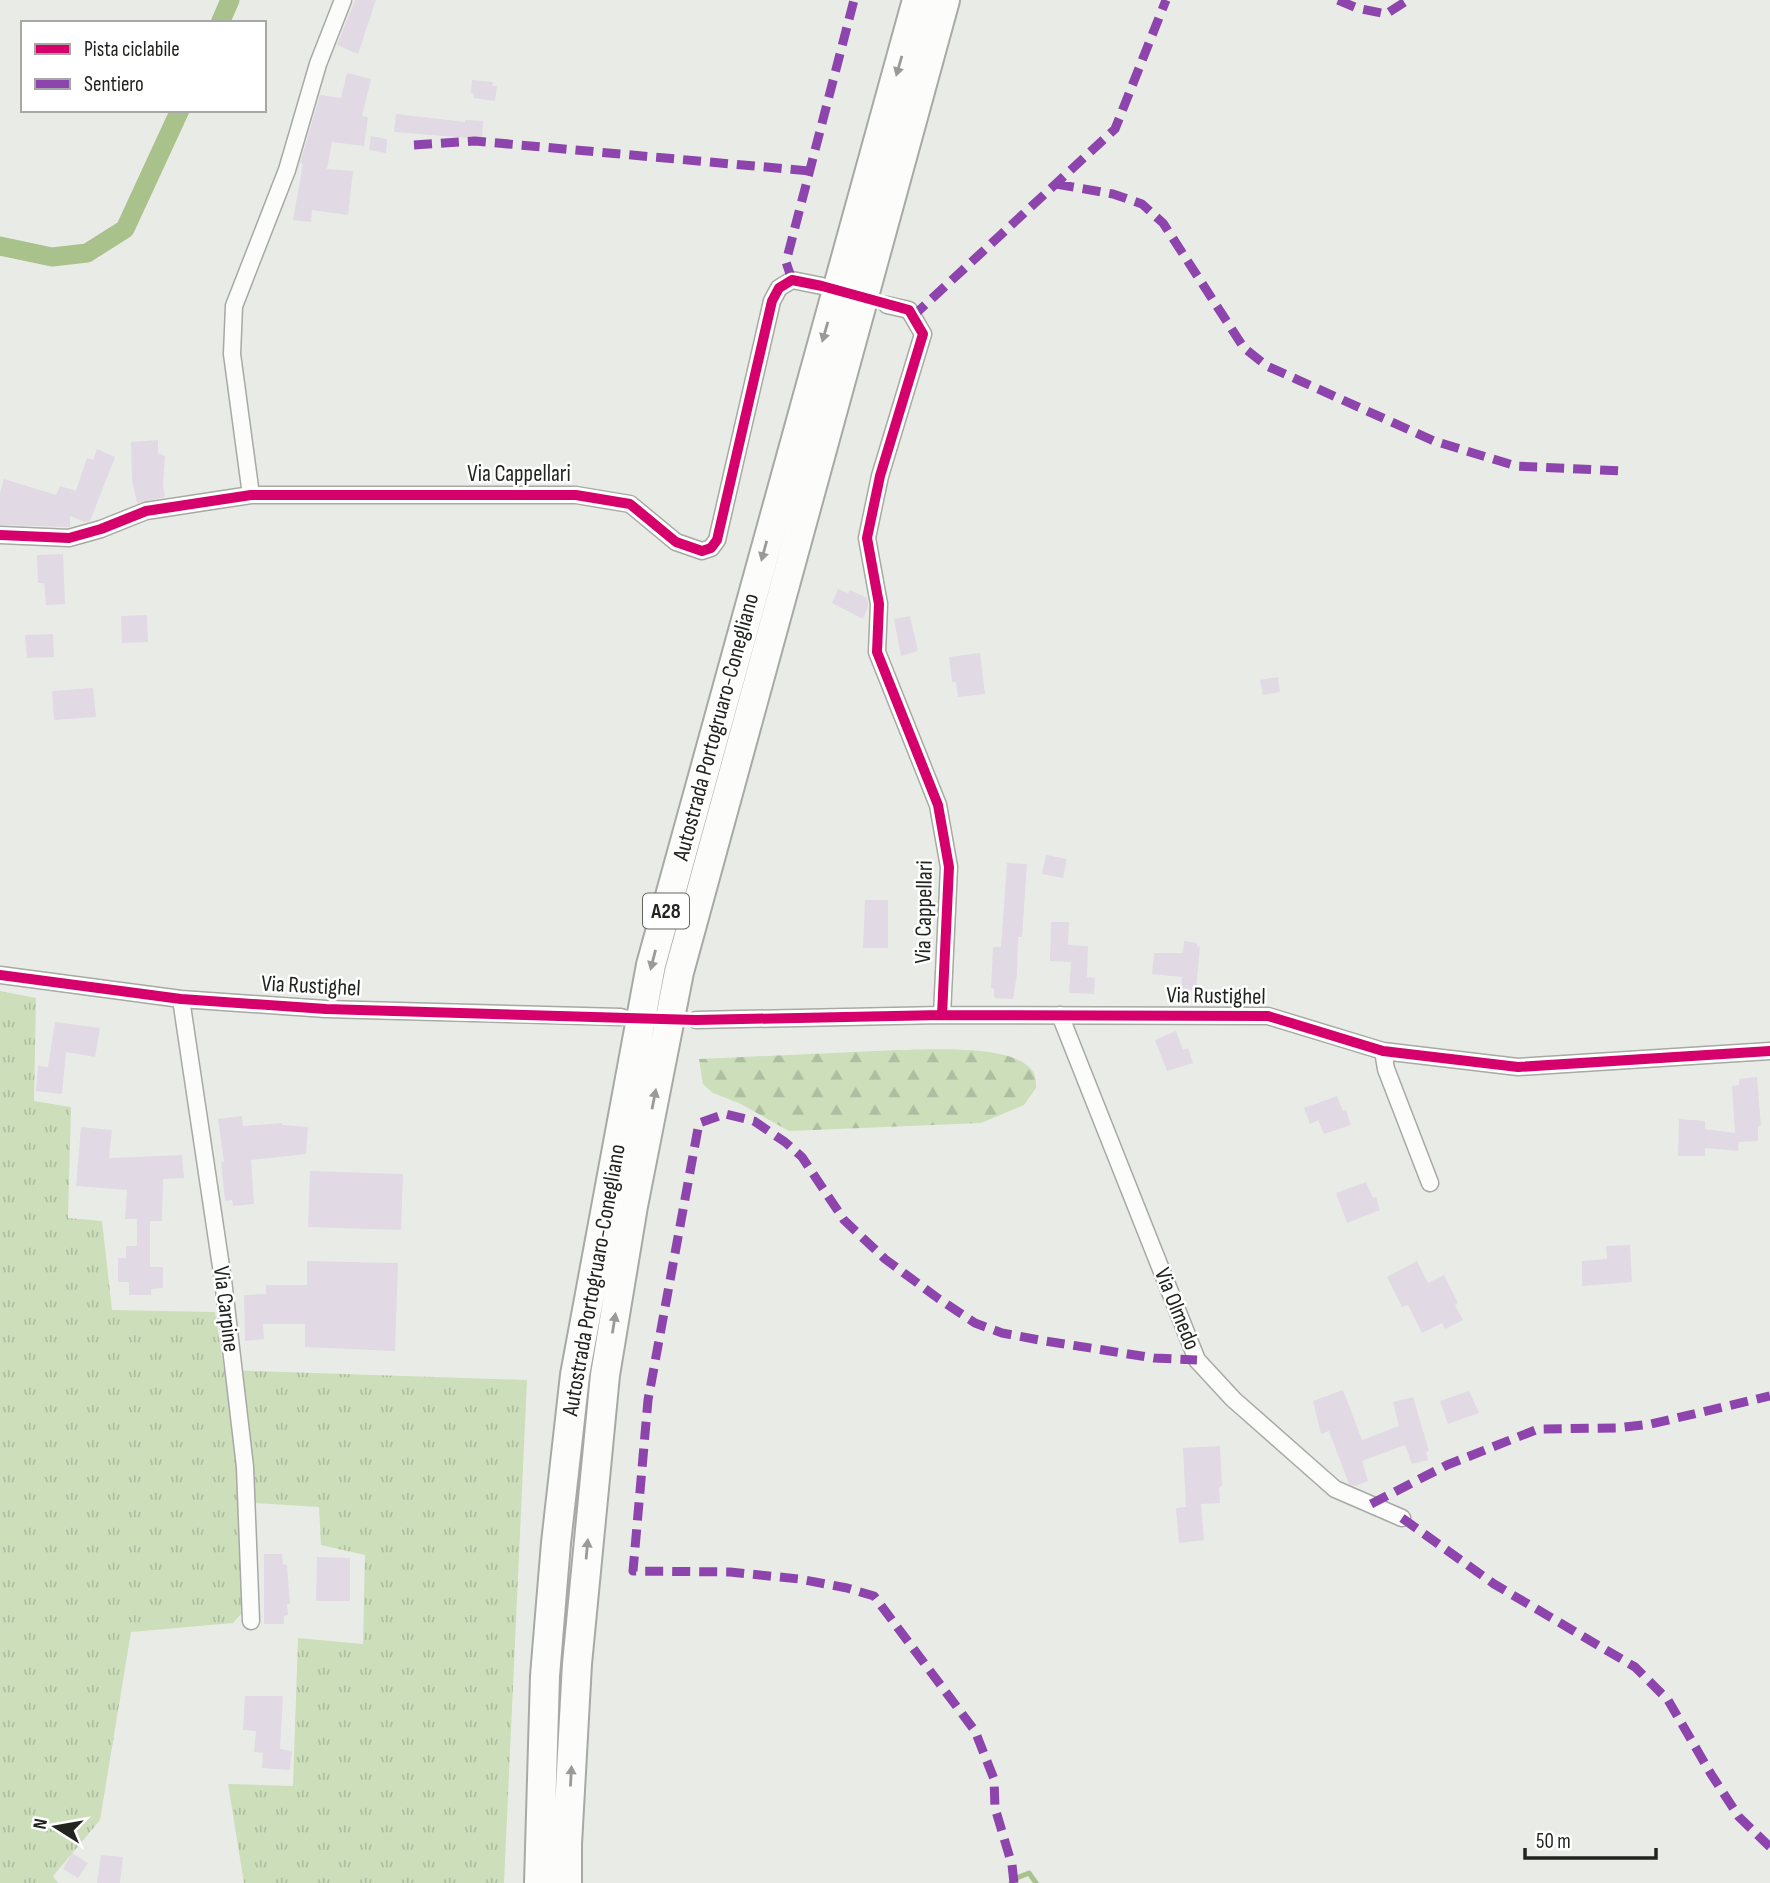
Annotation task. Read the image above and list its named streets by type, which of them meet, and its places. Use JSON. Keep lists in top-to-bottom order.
{
  "streets": {
    "highway": ["Autostrada Portogruaro-Conegliano", "A28"],
    "street": [
      "Via Cappellari",
      "Via Rustighel",
      "Via Carpine",
      "Via Olmedo"
    ]
  },
  "crossings": [
    ["Via Cappellari", "Via Rustighel"],
    ["Via Rustighel", "Via Carpine"],
    ["Via Rustighel", "Via Olmedo"]
  ],
  "legend": ["Pista ciclabile", "Sentiero"],
  "scale_bar": "50 m",
  "north": "left"
}
